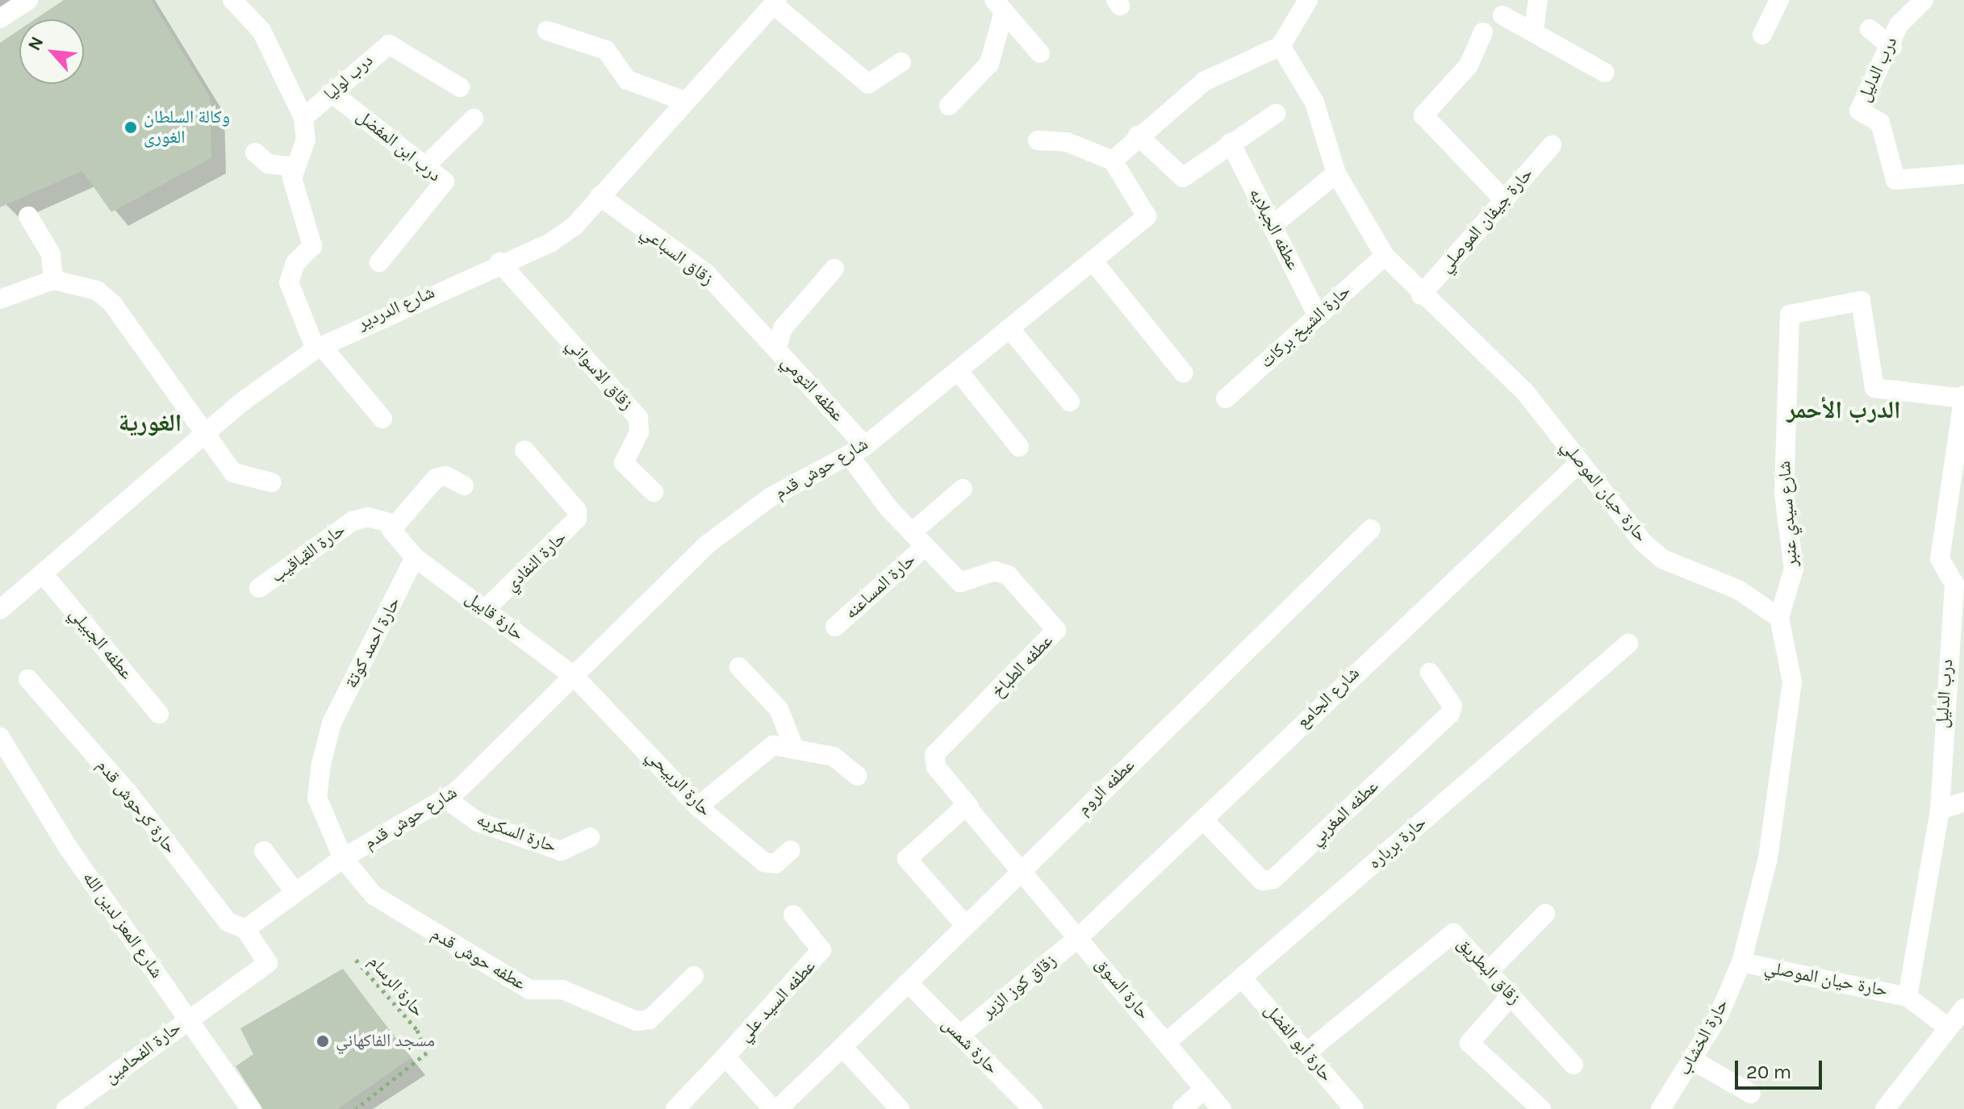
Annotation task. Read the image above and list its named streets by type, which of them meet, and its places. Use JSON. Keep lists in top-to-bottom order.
{
  "streets": {
    "street": [
      "درب الدليل",
      "درب لوليا",
      "درب ابن المفضل",
      "حارة جيفان الموصلي",
      "عطفه الجبلايه",
      "زقاق السباعي",
      "شارع الدردير",
      "حارة الشيخ بركات",
      "زقاق الاسواني",
      "عطفه التومي",
      "شارع حوش قدم",
      "حارة حيان الموصلي",
      "شارع سيدي عنبر",
      "حارة القباقيب",
      "حارة النفادي",
      "حارة المساعنه",
      "حارة قابيل",
      "حارة احمد كوتة",
      "عطفه الجبيلي",
      "عطفه الطباخ",
      "شارع الجامع",
      "حارة الربيحي",
      "عطفه الروم",
      "حارة كرحوش قدم",
      "عطفه المغربي",
      "حارة السكريه",
      "حارة برباره",
      "شارع المعز لدين الله",
      "عطفه حوش قدم",
      "زقاق البطريق",
      "زقاق كوز الزير",
      "حارة السوق",
      "عطفه السيد علي",
      "حارة الخشاب",
      "حارة أبو الفضل",
      "حارة شمس",
      "حارة الفحامين"
    ],
    "path": ["حارة الرسام"]
  },
  "crossings": [
    ["درب الدليل", "حارة حيان الموصلي"],
    ["درب الدليل", "شارع سيدي عنبر"],
    ["درب لوليا", "درب ابن المفضل"],
    ["حارة جيفان الموصلي", "حارة حيان الموصلي"],
    ["عطفه الجبلايه", "حارة الشيخ بركات"],
    ["زقاق السباعي", "شارع الدردير"],
    ["زقاق السباعي", "عطفه التومي"],
    ["شارع الدردير", "زقاق الاسواني"],
    ["شارع الدردير", "عطفه الجبيلي"],
    ["حارة الشيخ بركات", "حارة حيان الموصلي"],
    ["عطفه التومي", "شارع حوش قدم"],
    ["عطفه التومي", "عطفه الطباخ"],
    ["شارع حوش قدم", "حارة قابيل"],
    ["شارع حوش قدم", "حارة احمد كوتة"],
    ["شارع حوش قدم", "عطفه الطباخ"],
    ["شارع حوش قدم", "حارة الربيحي"],
    ["شارع حوش قدم", "حارة كرحوش قدم"],
    ["شارع حوش قدم", "حارة السكريه"],
    ["شارع حوش قدم", "عطفه حوش قدم"],
    ["شارع حوش قدم", "حارة الفحامين"],
    ["حارة حيان الموصلي", "شارع سيدي عنبر"],
    ["حارة حيان الموصلي", "شارع الجامع"],
    ["حارة حيان الموصلي", "حارة الخشاب"],
    ["حارة النفادي", "حارة قابيل"],
    ["حارة المساعنه", "عطفه الطباخ"],
    ["حارة قابيل", "حارة احمد كوتة"],
    ["حارة قابيل", "حارة الربيحي"],
    ["حارة احمد كوتة", "عطفه حوش قدم"],
    ["عطفه الطباخ", "حارة السوق"],
    ["شارع الجامع", "عطفه المغربي"],
    ["شارع الجامع", "زقاق كوز الزير"],
    ["شارع الجامع", "حارة السوق"],
    ["عطفه الروم", "حارة السوق"],
    ["عطفه الروم", "حارة شمس"],
    ["حارة كرحوش قدم", "حارة الفحامين"],
    ["حارة برباره", "حارة السوق"],
    ["حارة برباره", "حارة أبو الفضل"],
    ["شارع المعز لدين الله", "حارة الفحامين"],
    ["زقاق البطريق", "حارة أبو الفضل"],
    ["زقاق كوز الزير", "حارة السوق"],
    ["زقاق كوز الزير", "حارة شمس"]
  ],
  "districts": ["الدرب الأحمر", "الغورية"],
  "places": ["وكالة السلطان الغورى", "مسجد الفاكهاني"],
  "scale_bar": "20 m",
  "north": "top left"
}
